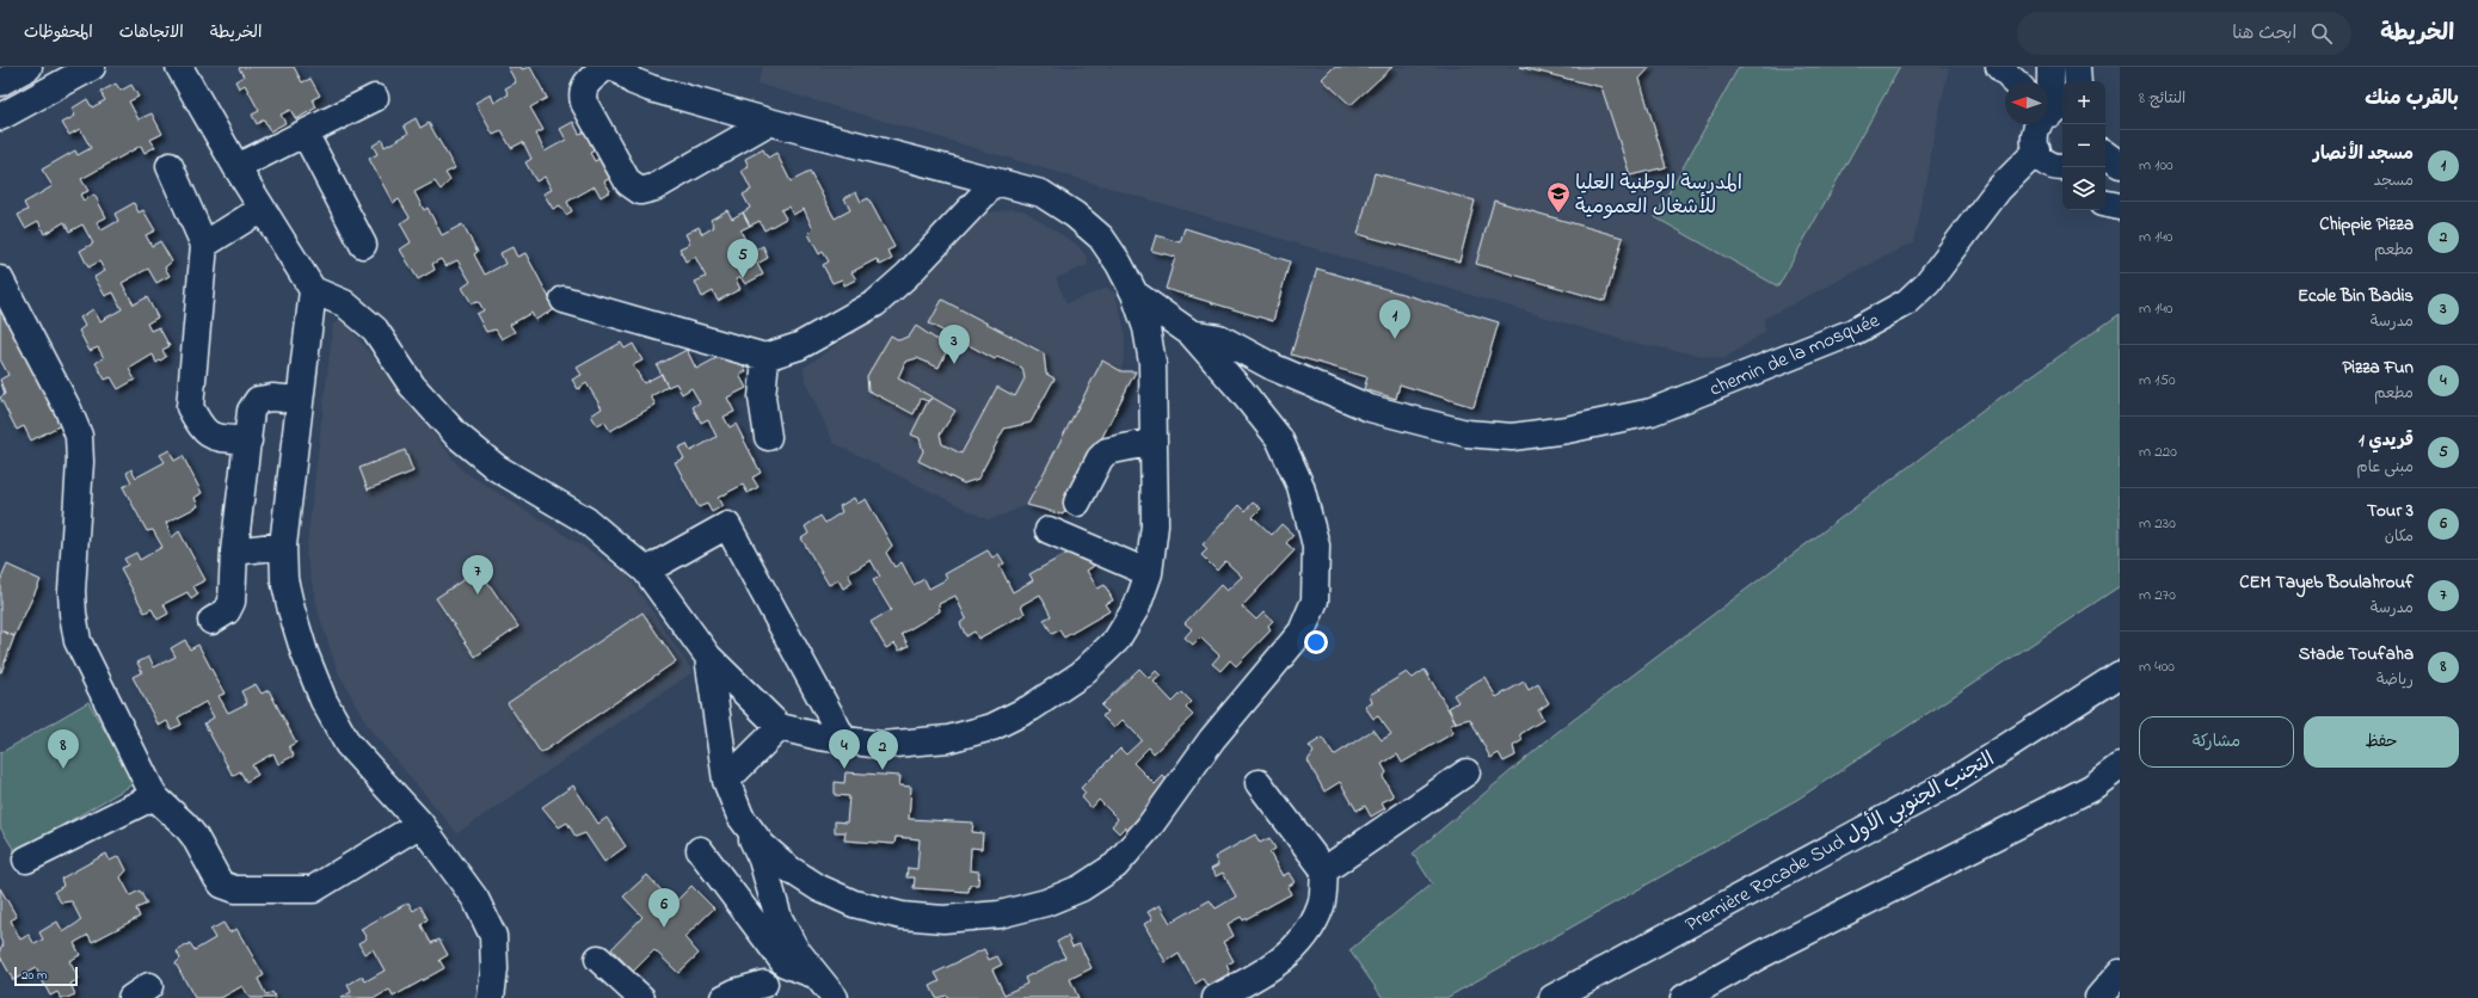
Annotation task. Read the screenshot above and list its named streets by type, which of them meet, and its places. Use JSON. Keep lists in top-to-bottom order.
{
  "streets": {
    "main road": ["chemin de la mosquée", "Première Rocade Sud التجنب الجنوبي الأول"]
  },
  "places": {
    "school or university": ["المدرسة الوطنية العليا للأشغال العمومية"]
  },
  "scale_bar": "20 m",
  "north": "left",
  "page": {
    "header": "الخريطة",
    "search": "ابحث هنا",
    "nav": ["الخريطة", "الاتجاهات", "المحفوظات"],
    "heading": ["بالقرب منك", "النتائج: 8"],
    "map_buttons": ["+", "−"],
    "list": [
      {
        "mark": "1",
        "name": "مسجد الأنصار",
        "note": "مسجد",
        "value": "100 m"
      },
      {
        "mark": "2",
        "name": "Chippie Pizza",
        "note": "مطعم",
        "value": "140 m"
      },
      {
        "mark": "3",
        "name": "Ecole Bin Badis",
        "note": "مدرسة",
        "value": "140 m"
      },
      {
        "mark": "4",
        "name": "Pizza Fun",
        "note": "مطعم",
        "value": "150 m"
      },
      {
        "mark": "5",
        "name": "قريدي 1",
        "note": "مبنى عام",
        "value": "220 m"
      },
      {
        "mark": "6",
        "name": "Tour 3",
        "note": "مكان",
        "value": "230 m"
      },
      {
        "mark": "7",
        "name": "CEM Tayeb Boulahrouf",
        "note": "مدرسة",
        "value": "270 m"
      },
      {
        "mark": "8",
        "name": "Stade Toufaha",
        "note": "رياضة",
        "value": "400 m"
      }
    ],
    "pins": [
      "5",
      "1",
      "3",
      "7",
      "4",
      "8",
      "2",
      "6"
    ],
    "buttons": ["حفظ", "مشاركة"],
    "scale": "20 m"
  }
}
